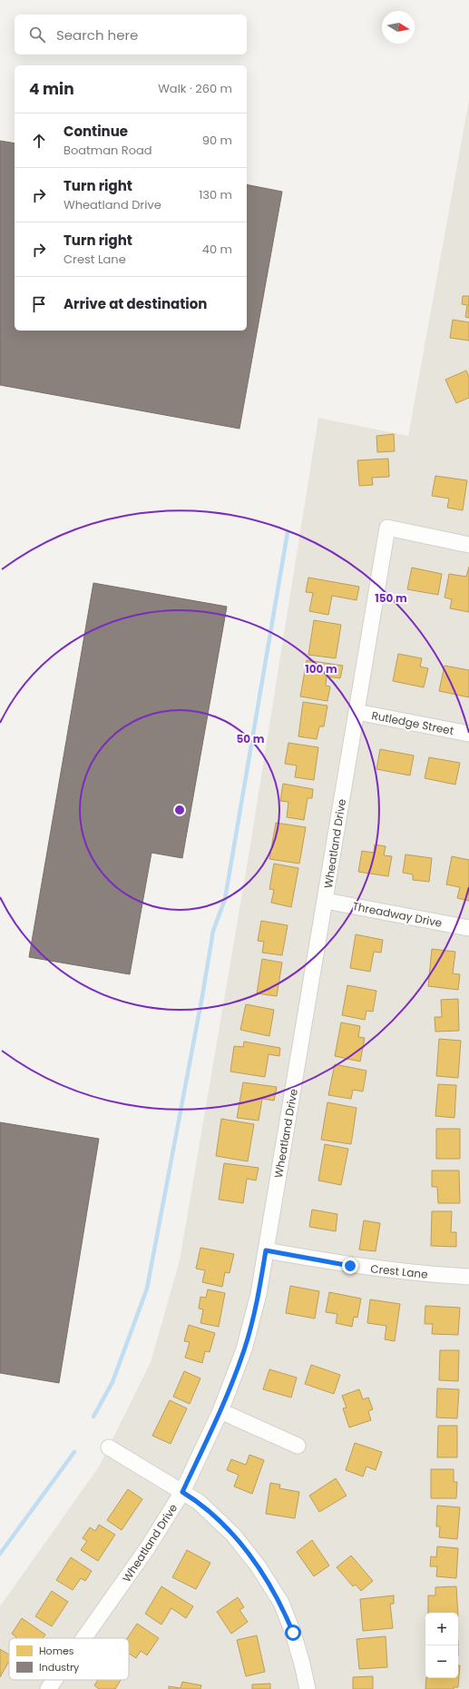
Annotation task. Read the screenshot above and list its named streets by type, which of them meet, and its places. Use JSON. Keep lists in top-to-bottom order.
{
  "streets": {
    "street": [
      "Rutledge Street",
      "Wheatland Drive",
      "Threadway Drive",
      "Crest Lane"
    ]
  },
  "crossings": [
    ["Rutledge Street", "Wheatland Drive"],
    ["Wheatland Drive", "Threadway Drive"],
    ["Wheatland Drive", "Crest Lane"]
  ],
  "legend": ["Homes", "Industry"],
  "north": "right",
  "page": {
    "search": "Search here",
    "heading": ["4 min", "Walk · 260 m"],
    "list": [
      ["Continue", "Boatman Road", "90 m"],
      ["Turn right", "Wheatland Drive", "130 m"],
      ["Turn right", "Crest Lane", "40 m"],
      "Arrive at destination"
    ],
    "map_buttons": ["+", "−"]
  },
  "rings": ["150 m", "100 m", "50 m"]
}
